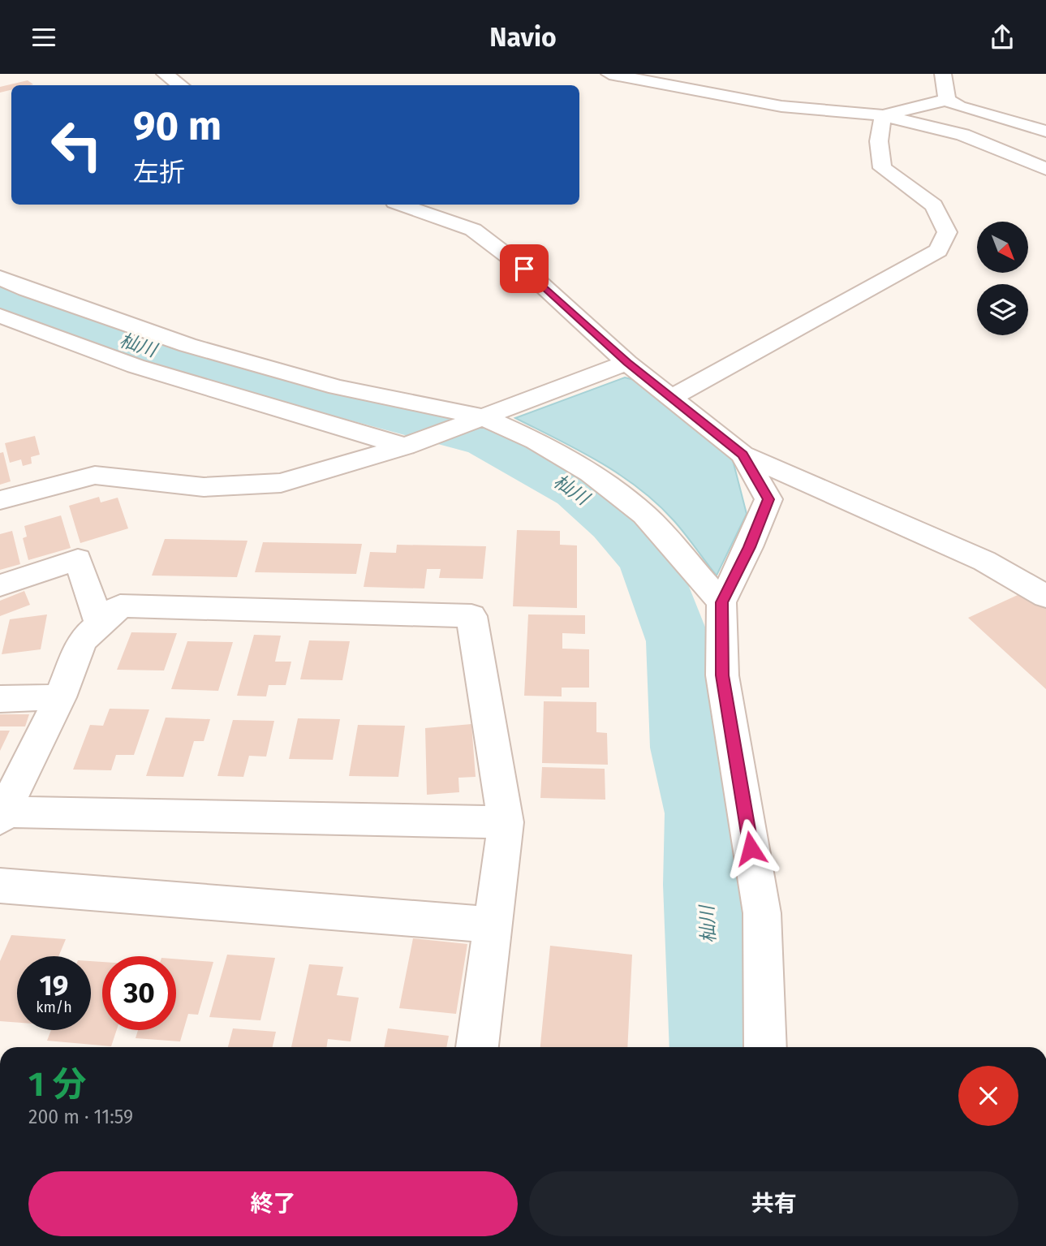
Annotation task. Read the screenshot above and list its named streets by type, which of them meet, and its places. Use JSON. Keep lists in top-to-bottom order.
{
  "water": ["杣川"],
  "north": "bottom right",
  "page": {
    "header": "Navio",
    "turn": ["90 m", "左折"],
    "speed": "19 km/h",
    "limit": "30",
    "heading": ["1 分", "200 m · 11:59"],
    "buttons": ["終了", "共有"]
  }
}
